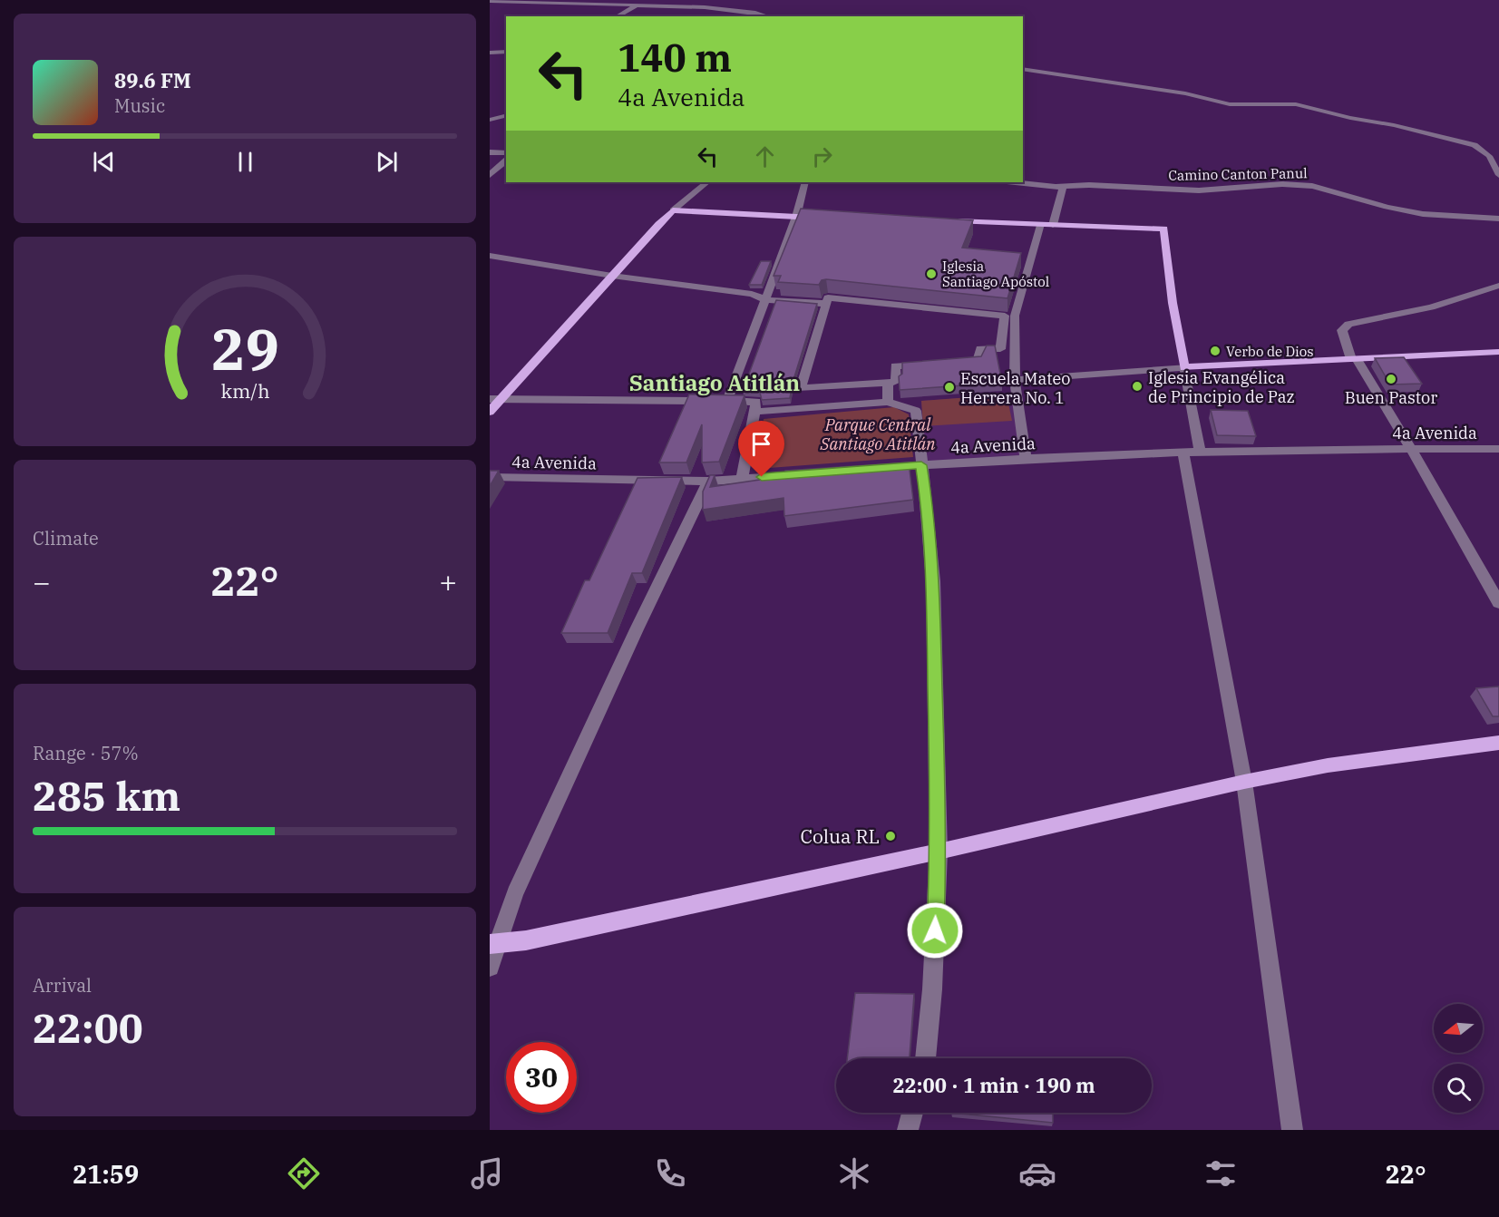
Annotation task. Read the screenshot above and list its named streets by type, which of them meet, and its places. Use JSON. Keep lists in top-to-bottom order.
{
  "streets": {
    "street": ["Camino Canton Panul", "4a Avenida"]
  },
  "districts": ["Santiago Atitlán"],
  "parks": ["Parque Central Santiago Atitlán"],
  "places": [
    "Iglesia Santiago Apóstol",
    "Verbo de Dios",
    "Buen Pastor",
    "Iglesia Evangélica de Principio de Paz",
    "Escuela Mateo Herrera No. 1",
    "Colua RL"
  ],
  "north": "left",
  "page": {
    "turn": ["140 m", "4a Avenida"],
    "song": ["89.6 FM", "Music"],
    "tile": [
      "Climate",
      ["Range · 57%", "285 km"],
      ["Arrival", "22:00"]
    ],
    "heat": ["−", "22°", "+"],
    "limit": "30",
    "trip": "22:00 · 1 min · 190 m",
    "tabs": ["21:59", "22°"],
    "gauge": ["29", "km/h"]
  }
}
